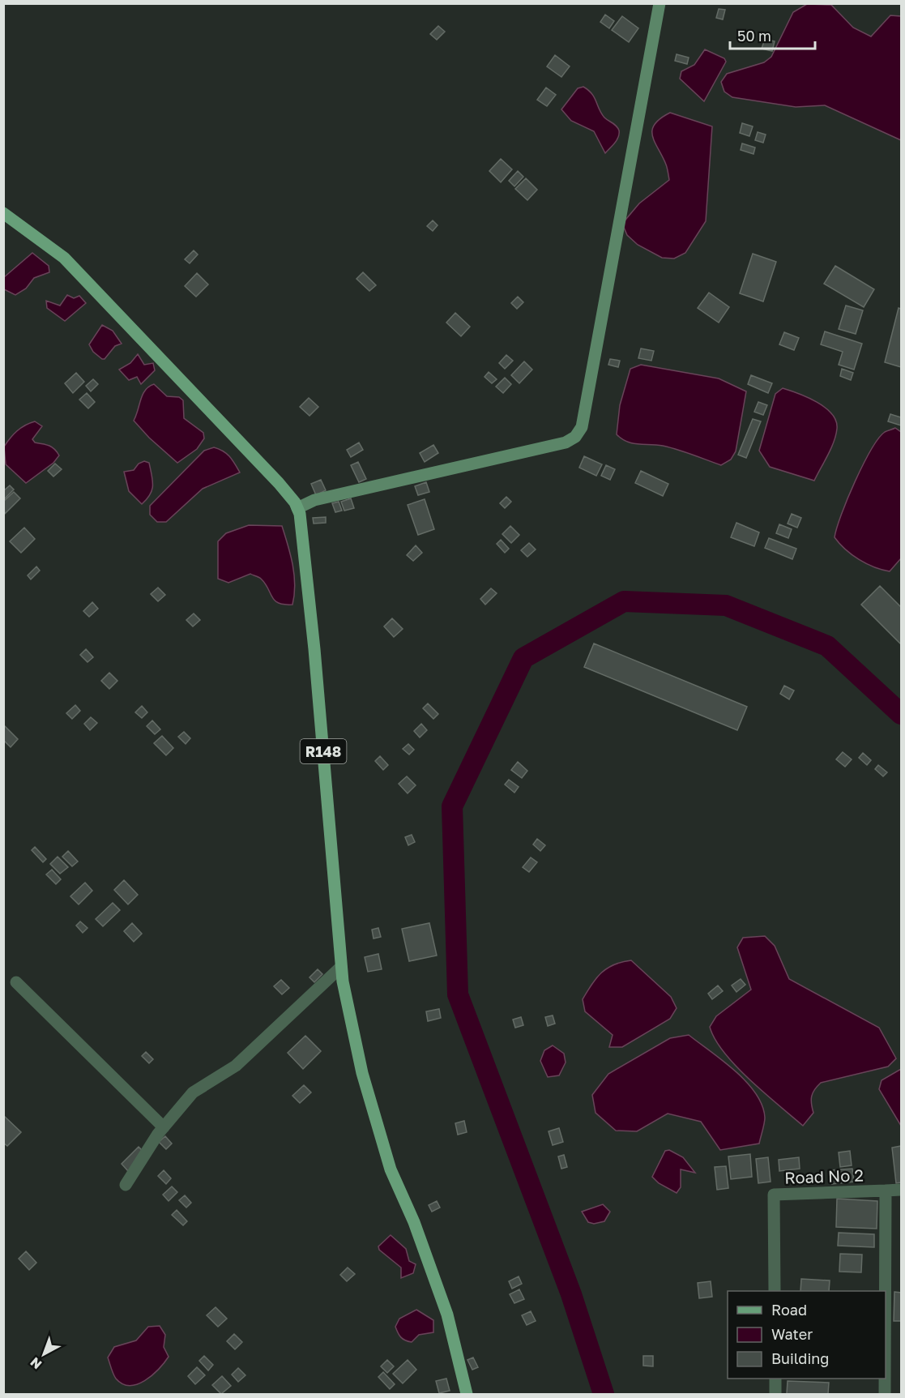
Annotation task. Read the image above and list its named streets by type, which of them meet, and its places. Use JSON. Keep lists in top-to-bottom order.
{
  "streets": {
    "main road": ["R148"],
    "street": ["Road No 2"]
  },
  "legend": ["Road", "Water", "Building"],
  "scale_bar": "50 m",
  "north": "bottom left"
}
